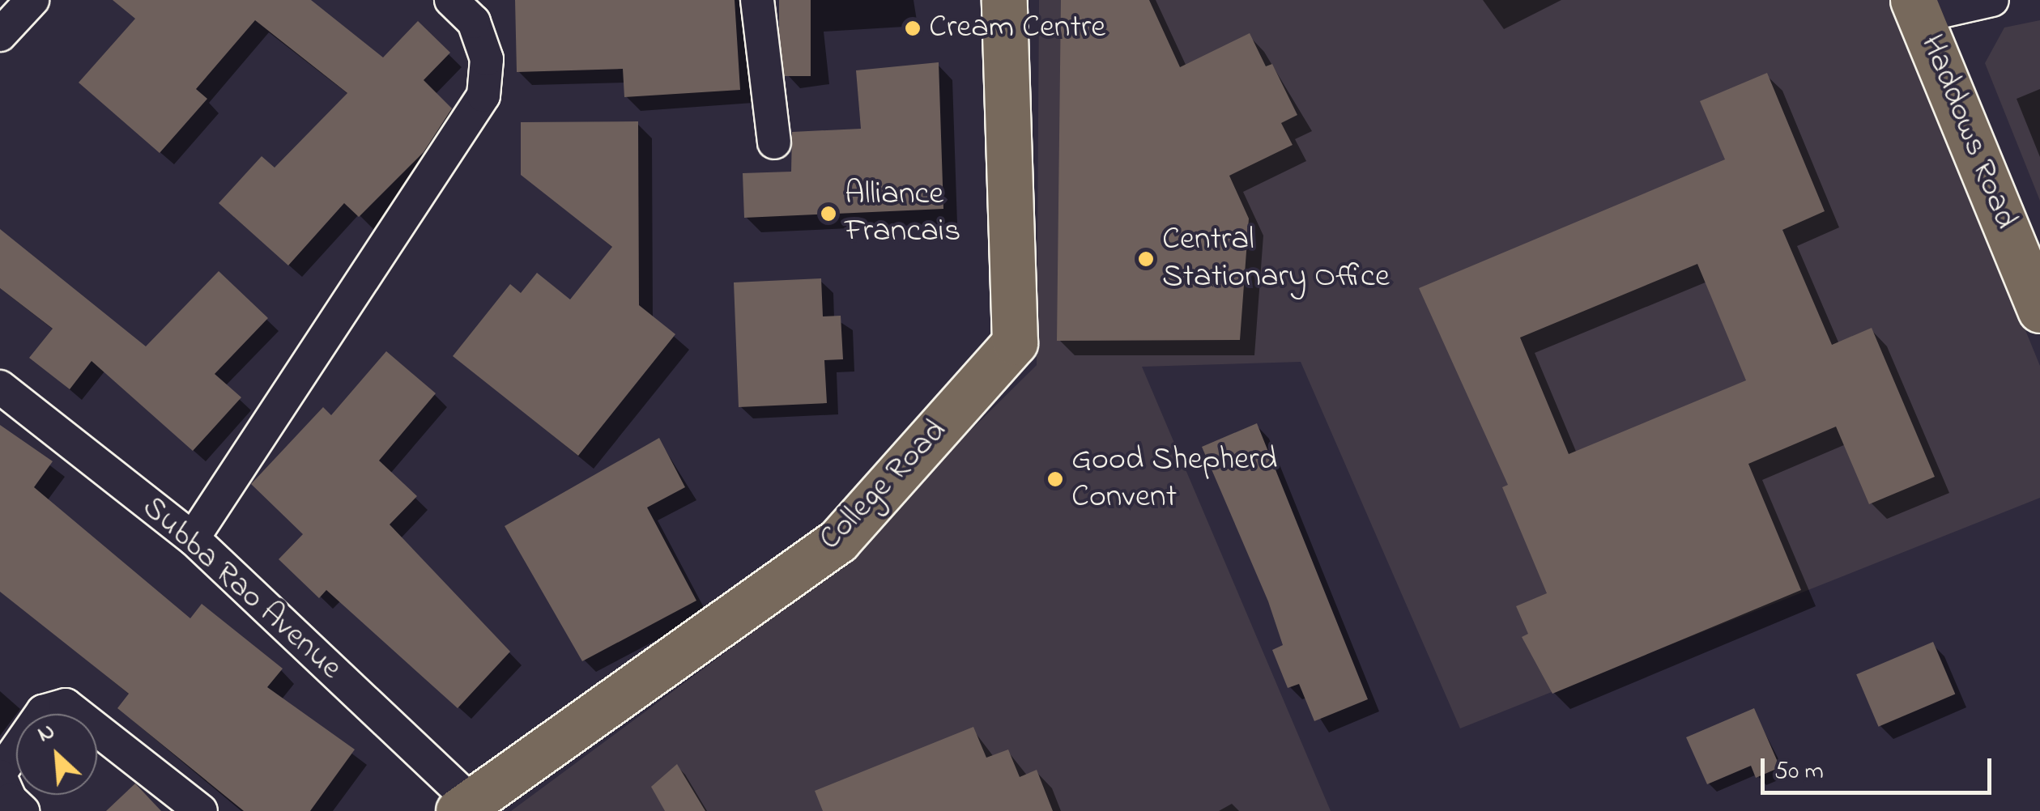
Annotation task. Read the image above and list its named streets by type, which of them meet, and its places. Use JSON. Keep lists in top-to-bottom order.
{
  "streets": {
    "main road": ["Haddows Road", "College Road"],
    "street": ["Subba Rao Avenue"]
  },
  "crossings": [
    ["College Road", "Subba Rao Avenue"]
  ],
  "places": [
    "Cream Centre",
    "Alliance Francais",
    "Central Stationary Office",
    "Good Shepherd Convent"
  ],
  "scale_bar": "50 m",
  "north": "top left"
}
